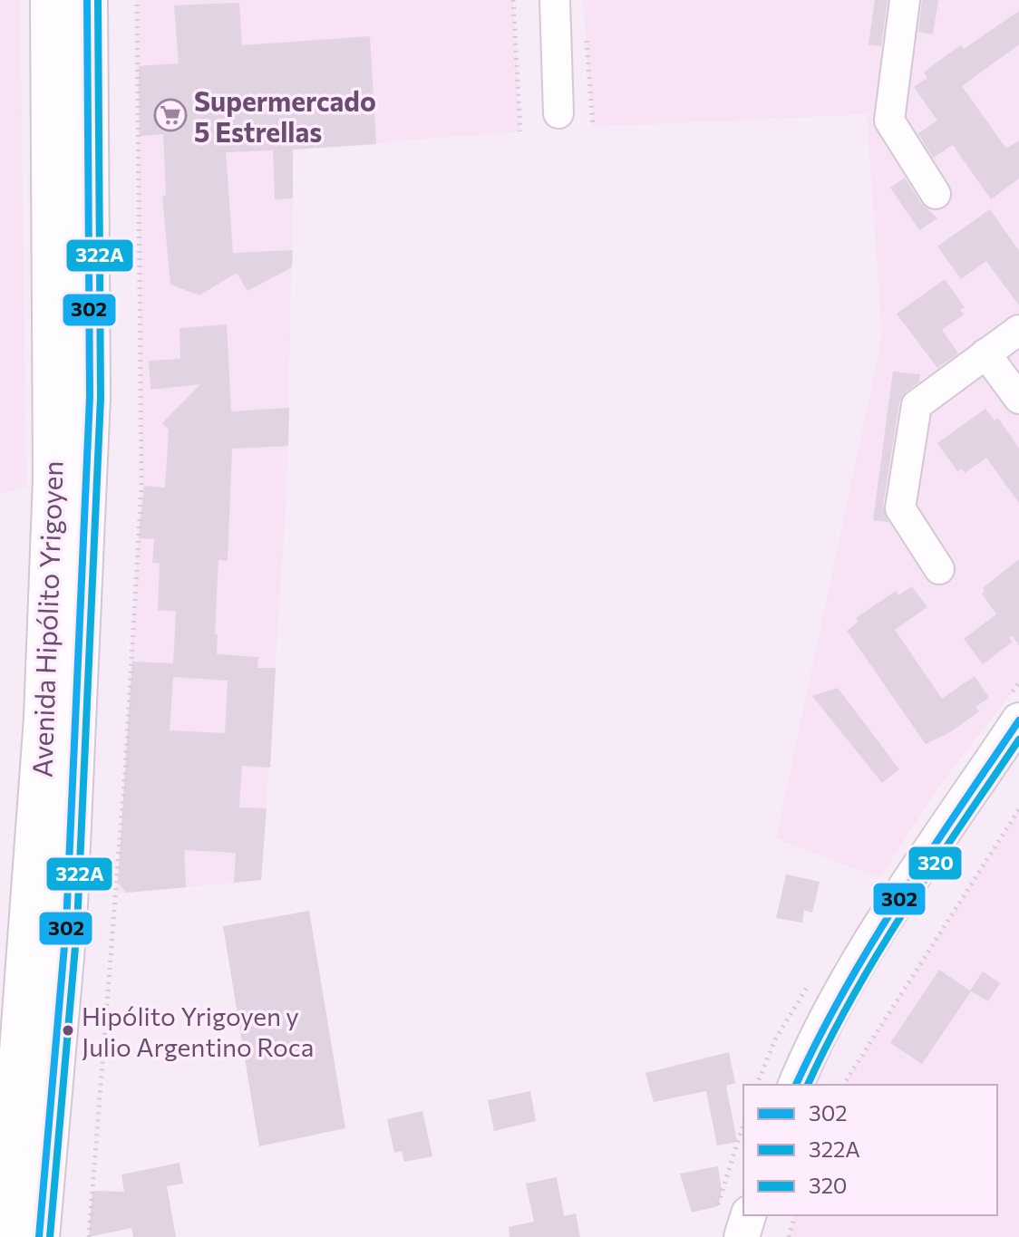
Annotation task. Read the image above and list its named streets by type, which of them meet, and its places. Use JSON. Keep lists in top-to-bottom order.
{
  "streets": {
    "main road": ["Avenida Hipólito Yrigoyen"]
  },
  "places": {
    "supermarket": ["Supermercado 5 Estrellas"],
    "other": ["Hipólito Yrigoyen y Julio Argentino Roca"]
  },
  "lines": ["transit line 302", "transit line 322A", "transit line 320"],
  "legend": ["302", "322A", "320"]
}
